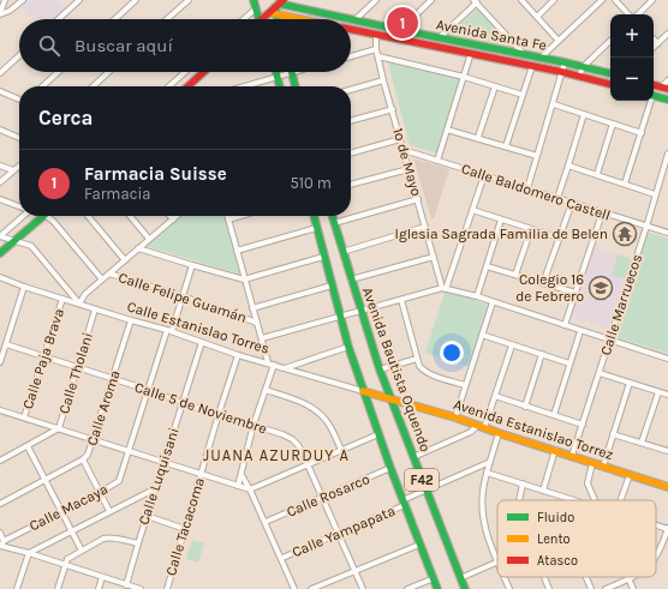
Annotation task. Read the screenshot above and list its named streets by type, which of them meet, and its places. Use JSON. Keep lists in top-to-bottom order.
{
  "streets": {
    "main road": [
      "Avenida Santa Fe",
      "Calle Estanislao Torres",
      "Avenida Bautista Oquendo",
      "Avenida Estanislao Torrez",
      "F42"
    ],
    "street": [
      "1º de Mayo",
      "Calle Baldomero Castell",
      "Calle Felipe Guamán",
      "Calle Marruecos",
      "Calle Paja Brava",
      "Calle Tholani",
      "Calle Aroma",
      "Calle 5 de Noviembre",
      "Calle Luquisani",
      "Calle Rosarco",
      "Calle Macaya",
      "Calle Tacacoma",
      "Calle Yampapata"
    ]
  },
  "crossings": [
    ["Avenida Santa Fe", "1º de Mayo"],
    ["1º de Mayo", "Calle Baldomero Castell"],
    ["Calle Baldomero Castell", "Calle Marruecos"],
    ["Calle Felipe Guamán", "F42"],
    ["Calle Felipe Guamán", "Calle Macaya"],
    ["Calle Marruecos", "Avenida Estanislao Torrez"],
    ["Calle Estanislao Torres", "Calle Paja Brava"],
    ["Calle Estanislao Torres", "Avenida Bautista Oquendo"],
    ["Calle Estanislao Torres", "Calle Tholani"],
    ["Calle Estanislao Torres", "Calle Aroma"],
    ["Calle Estanislao Torres", "Avenida Estanislao Torrez"],
    ["Calle Estanislao Torres", "Calle Luquisani"],
    ["Calle Estanislao Torres", "F42"],
    ["Calle Estanislao Torres", "Calle Macaya"],
    ["Calle Estanislao Torres", "Calle Tacacoma"],
    ["Calle Paja Brava", "Calle 5 de Noviembre"],
    ["Avenida Bautista Oquendo", "Avenida Estanislao Torrez"],
    ["Avenida Bautista Oquendo", "Calle Yampapata"],
    ["Calle Tholani", "Calle 5 de Noviembre"],
    ["Calle Aroma", "Calle 5 de Noviembre"],
    ["Calle 5 de Noviembre", "Calle Luquisani"],
    ["Calle 5 de Noviembre", "Calle Rosarco"],
    ["Calle 5 de Noviembre", "Calle Macaya"],
    ["Calle 5 de Noviembre", "Calle Tacacoma"],
    ["Calle 5 de Noviembre", "Calle Yampapata"],
    ["F42", "Calle Rosarco"],
    ["F42", "Calle Yampapata"]
  ],
  "districts": ["JUANA AZURDUY A"],
  "places": {
    "temple": ["Iglesia Sagrada Familia de Belen"],
    "school or university": ["Colegio 16 de Febrero"]
  },
  "legend": ["Fluido", "Lento", "Atasco"],
  "page": {
    "pins": "1",
    "map_buttons": ["+", "−"],
    "search": "Buscar aquí",
    "heading": "Cerca",
    "list": [
      {
        "mark": "1",
        "name": "Farmacia Suisse",
        "note": "Farmacia",
        "value": "510 m"
      }
    ]
  }
}
